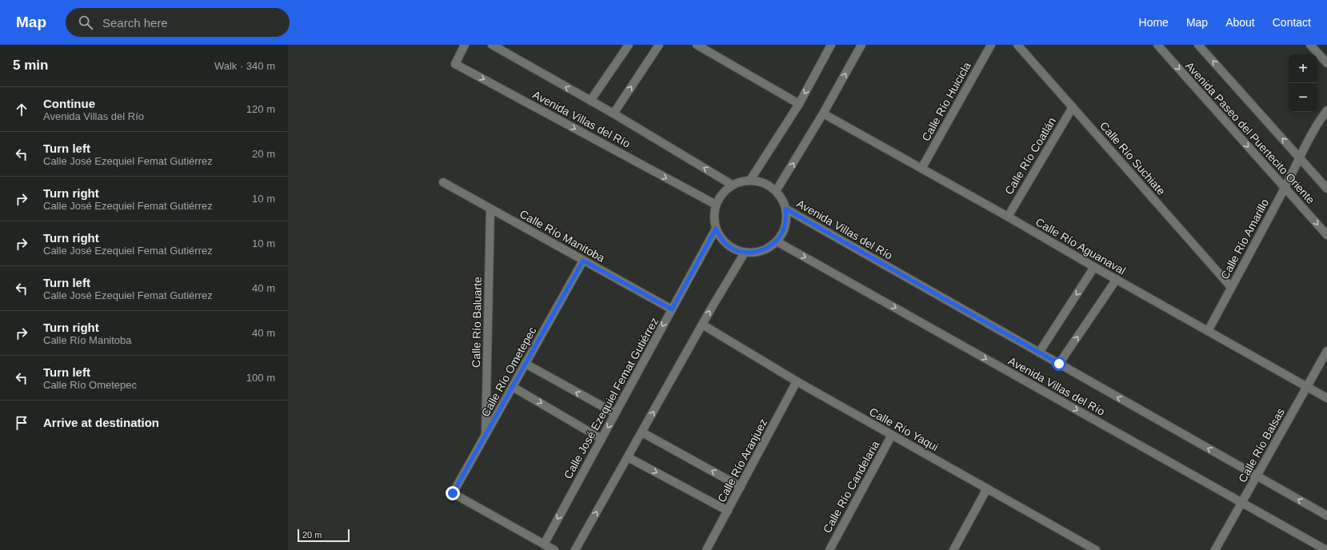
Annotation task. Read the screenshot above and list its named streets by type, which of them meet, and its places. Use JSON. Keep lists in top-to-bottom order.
{
  "streets": {
    "street": [
      "Calle Río Huicicla",
      "Avenida Villas del Río",
      "Avenida Paseo del Puertecito Oriente",
      "Calle Río Coatlán",
      "Calle Río Suchiate",
      "Calle Río Manitoba",
      "Calle Río Amarillo",
      "Calle Río Aguanaval",
      "Calle Río Baluarte",
      "Calle Río Ometepec",
      "Calle José Ezequiel Femat Gutiérrez",
      "Calle Río Yaqui",
      "Calle Río Balsas",
      "Calle Río Aranjuez",
      "Calle Río Candelaria"
    ]
  },
  "crossings": [
    ["Calle Río Huicicla", "Calle Río Aguanaval"],
    ["Avenida Villas del Río", "Calle José Ezequiel Femat Gutiérrez"],
    ["Avenida Villas del Río", "Calle Río Balsas"],
    ["Avenida Paseo del Puertecito Oriente", "Calle Río Amarillo"],
    ["Calle Río Coatlán", "Calle Río Suchiate"],
    ["Calle Río Coatlán", "Calle Río Aguanaval"],
    ["Calle Río Suchiate", "Calle Río Amarillo"],
    ["Calle Río Manitoba", "Calle Río Baluarte"],
    ["Calle Río Manitoba", "Calle Río Ometepec"],
    ["Calle Río Manitoba", "Calle José Ezequiel Femat Gutiérrez"],
    ["Calle Río Amarillo", "Calle Río Aguanaval"],
    ["Calle Río Aguanaval", "Calle Río Balsas"],
    ["Calle Río Baluarte", "Calle Río Ometepec"],
    ["Calle Río Ometepec", "Calle José Ezequiel Femat Gutiérrez"],
    ["Calle Río Yaqui", "Calle Río Aranjuez"],
    ["Calle Río Yaqui", "Calle Río Candelaria"]
  ],
  "scale_bar": "20 m",
  "page": {
    "header": "Map",
    "search": "Search here",
    "nav": [
      "Home",
      "Map",
      "About",
      "Contact"
    ],
    "heading": ["5 min", "Walk · 340 m"],
    "map_buttons": ["+", "−"],
    "list": [
      ["Continue", "Avenida Villas del Río", "120 m"],
      ["Turn left", "Calle José Ezequiel Femat Gutiérrez", "20 m"],
      ["Turn right", "Calle José Ezequiel Femat Gutiérrez", "10 m"],
      ["Turn right", "Calle José Ezequiel Femat Gutiérrez", "10 m"],
      ["Turn left", "Calle José Ezequiel Femat Gutiérrez", "40 m"],
      ["Turn right", "Calle Río Manitoba", "40 m"],
      ["Turn left", "Calle Río Ometepec", "100 m"],
      "Arrive at destination"
    ],
    "scale": "20 m"
  }
}
